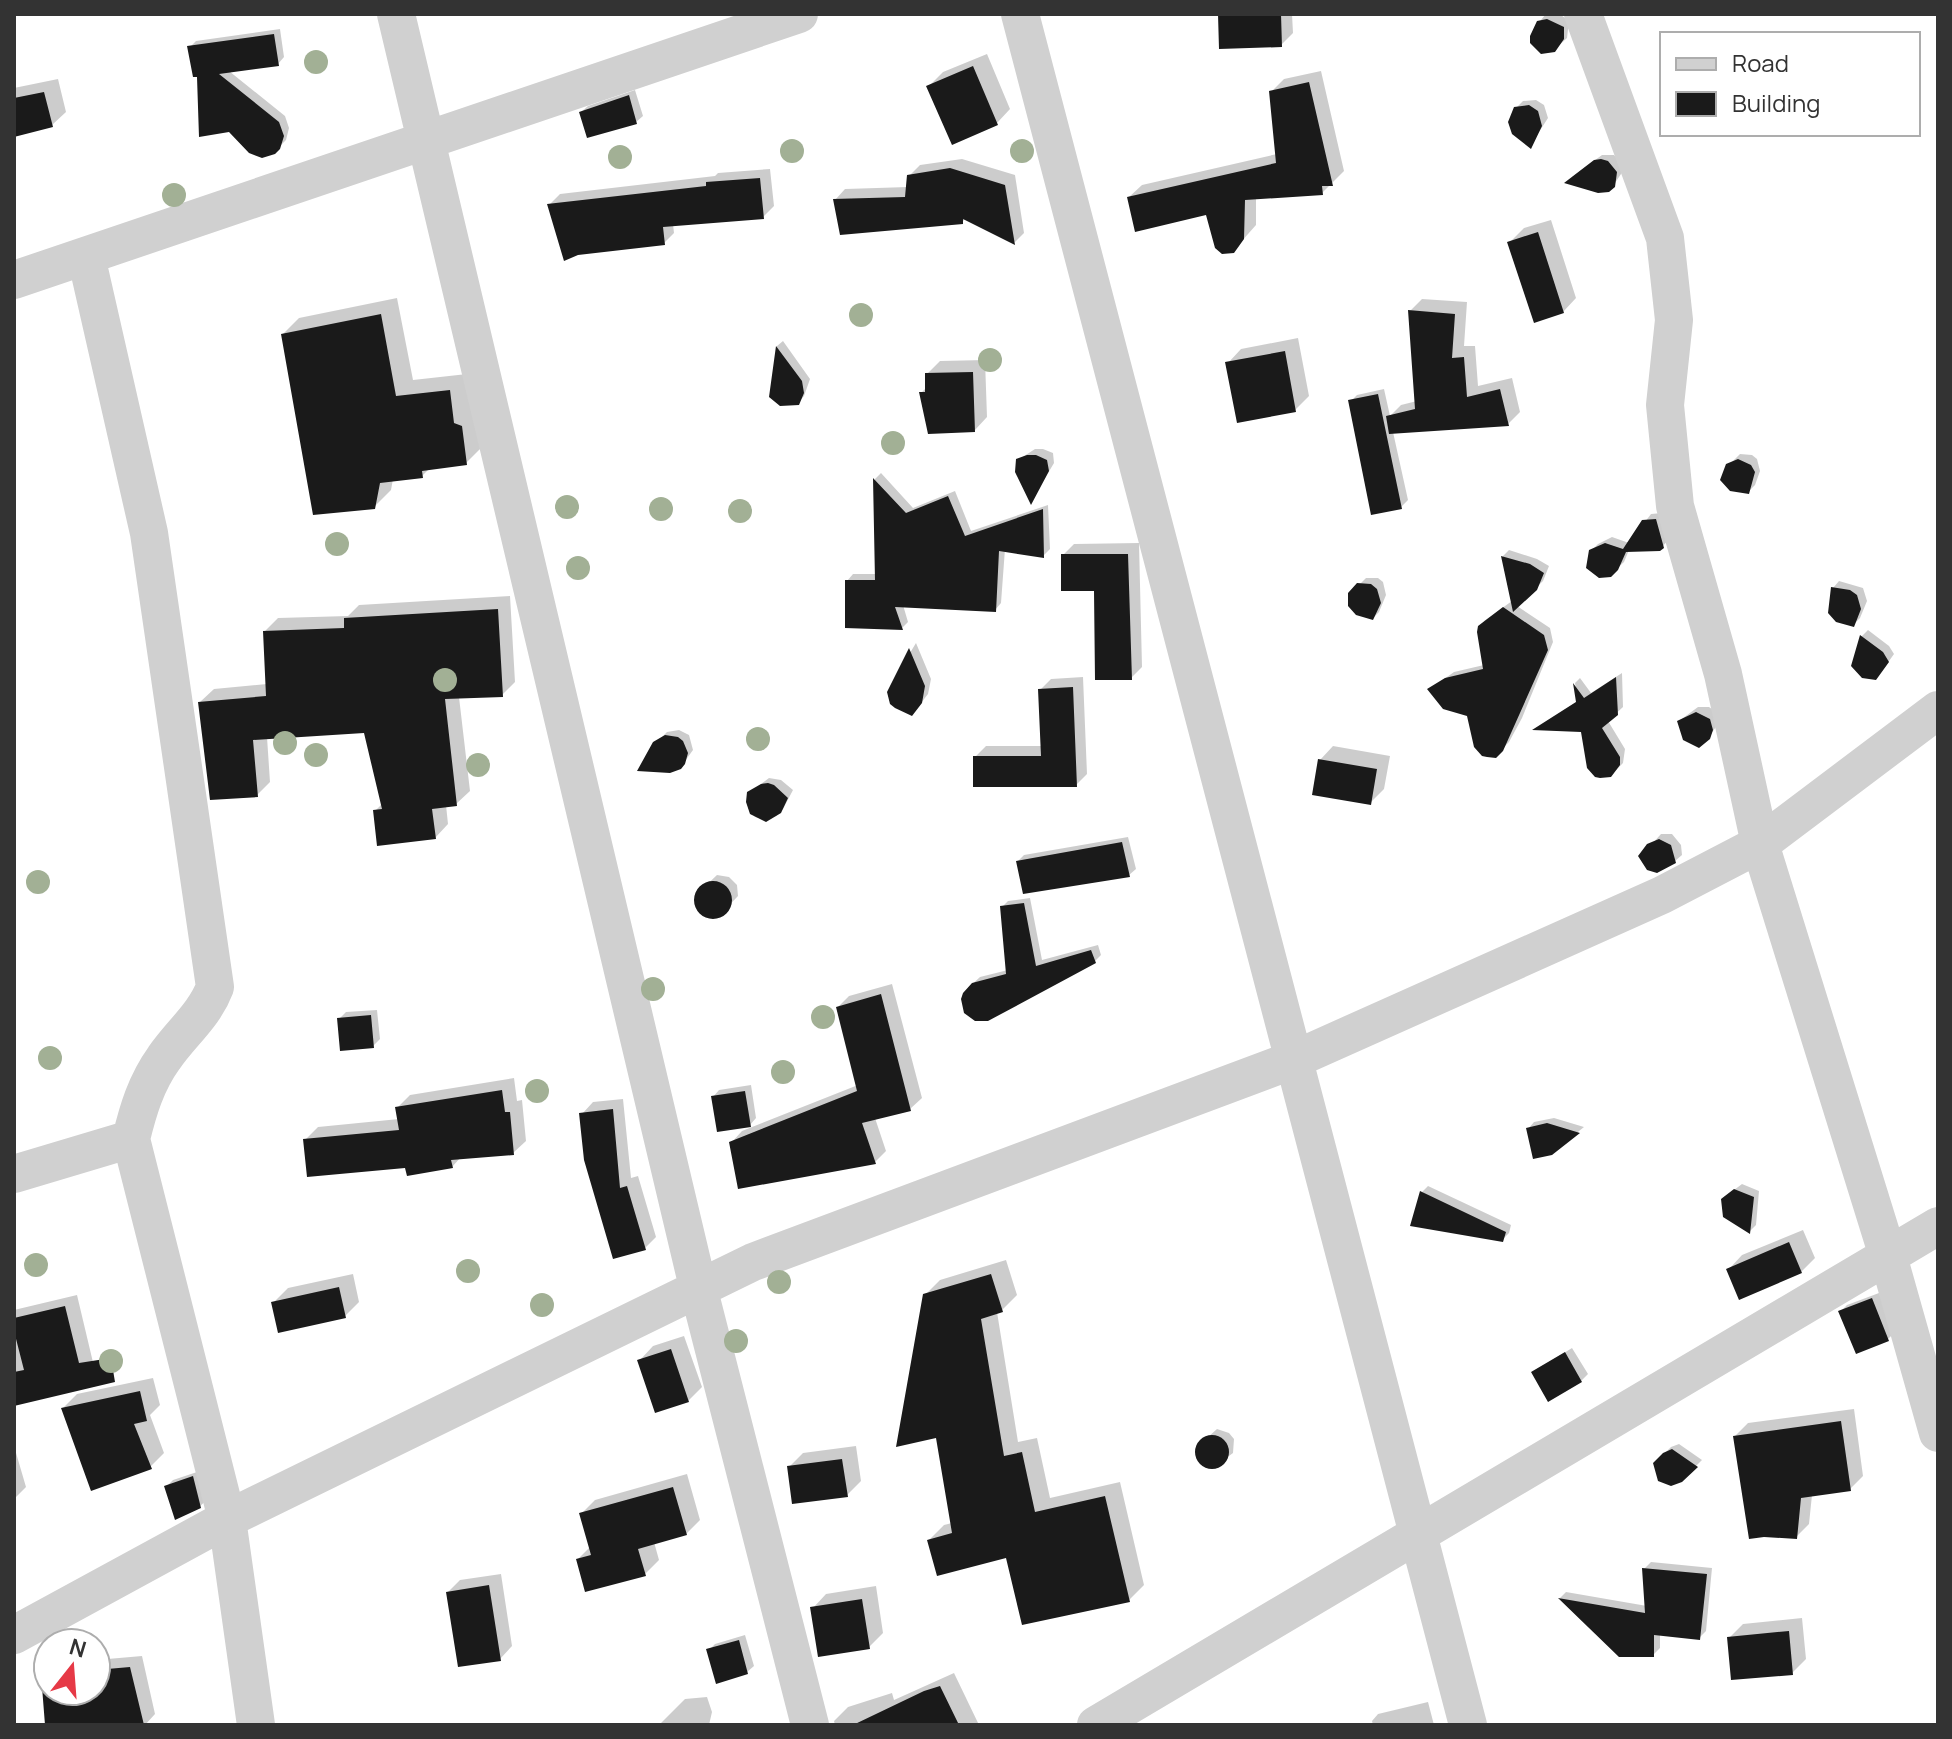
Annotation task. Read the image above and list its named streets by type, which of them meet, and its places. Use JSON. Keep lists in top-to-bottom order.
{
  "legend": ["Road", "Building"],
  "north": "top"
}
